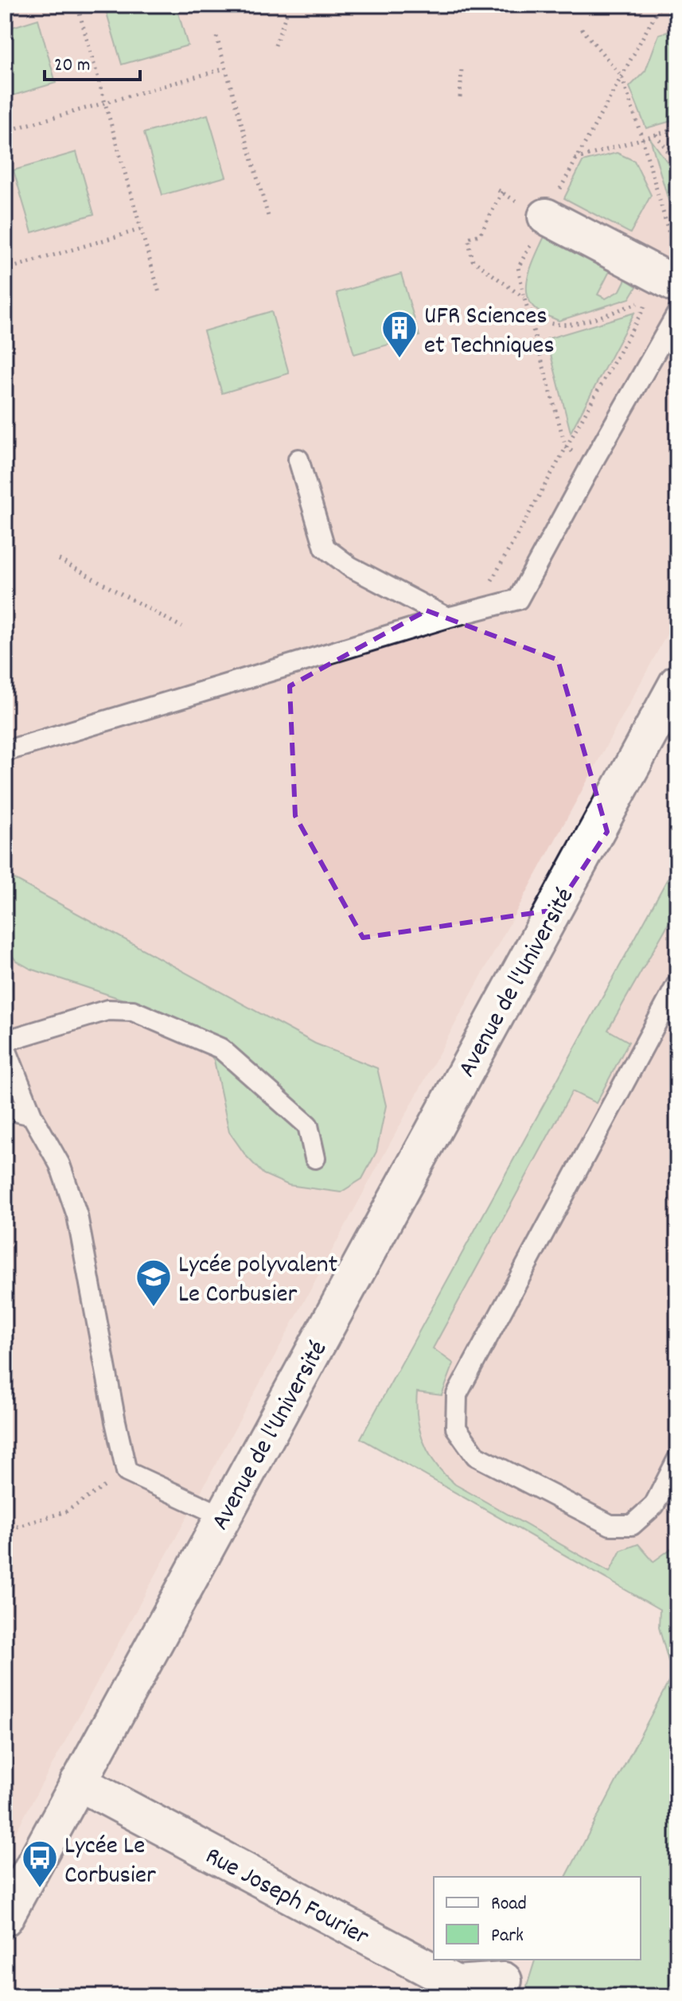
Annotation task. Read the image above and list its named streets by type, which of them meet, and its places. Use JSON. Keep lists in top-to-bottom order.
{
  "streets": {
    "street": ["Avenue de l'Université", "Rue Joseph Fourier"]
  },
  "crossings": [
    ["Avenue de l'Université", "Rue Joseph Fourier"]
  ],
  "places": {
    "building": ["UFR Sciences et Techniques"],
    "school or university": ["Lycée polyvalent Le Corbusier"],
    "bus stop": ["Lycée Le Corbusier"]
  },
  "legend": ["Road", "Park"],
  "scale_bar": "20 m"
}
